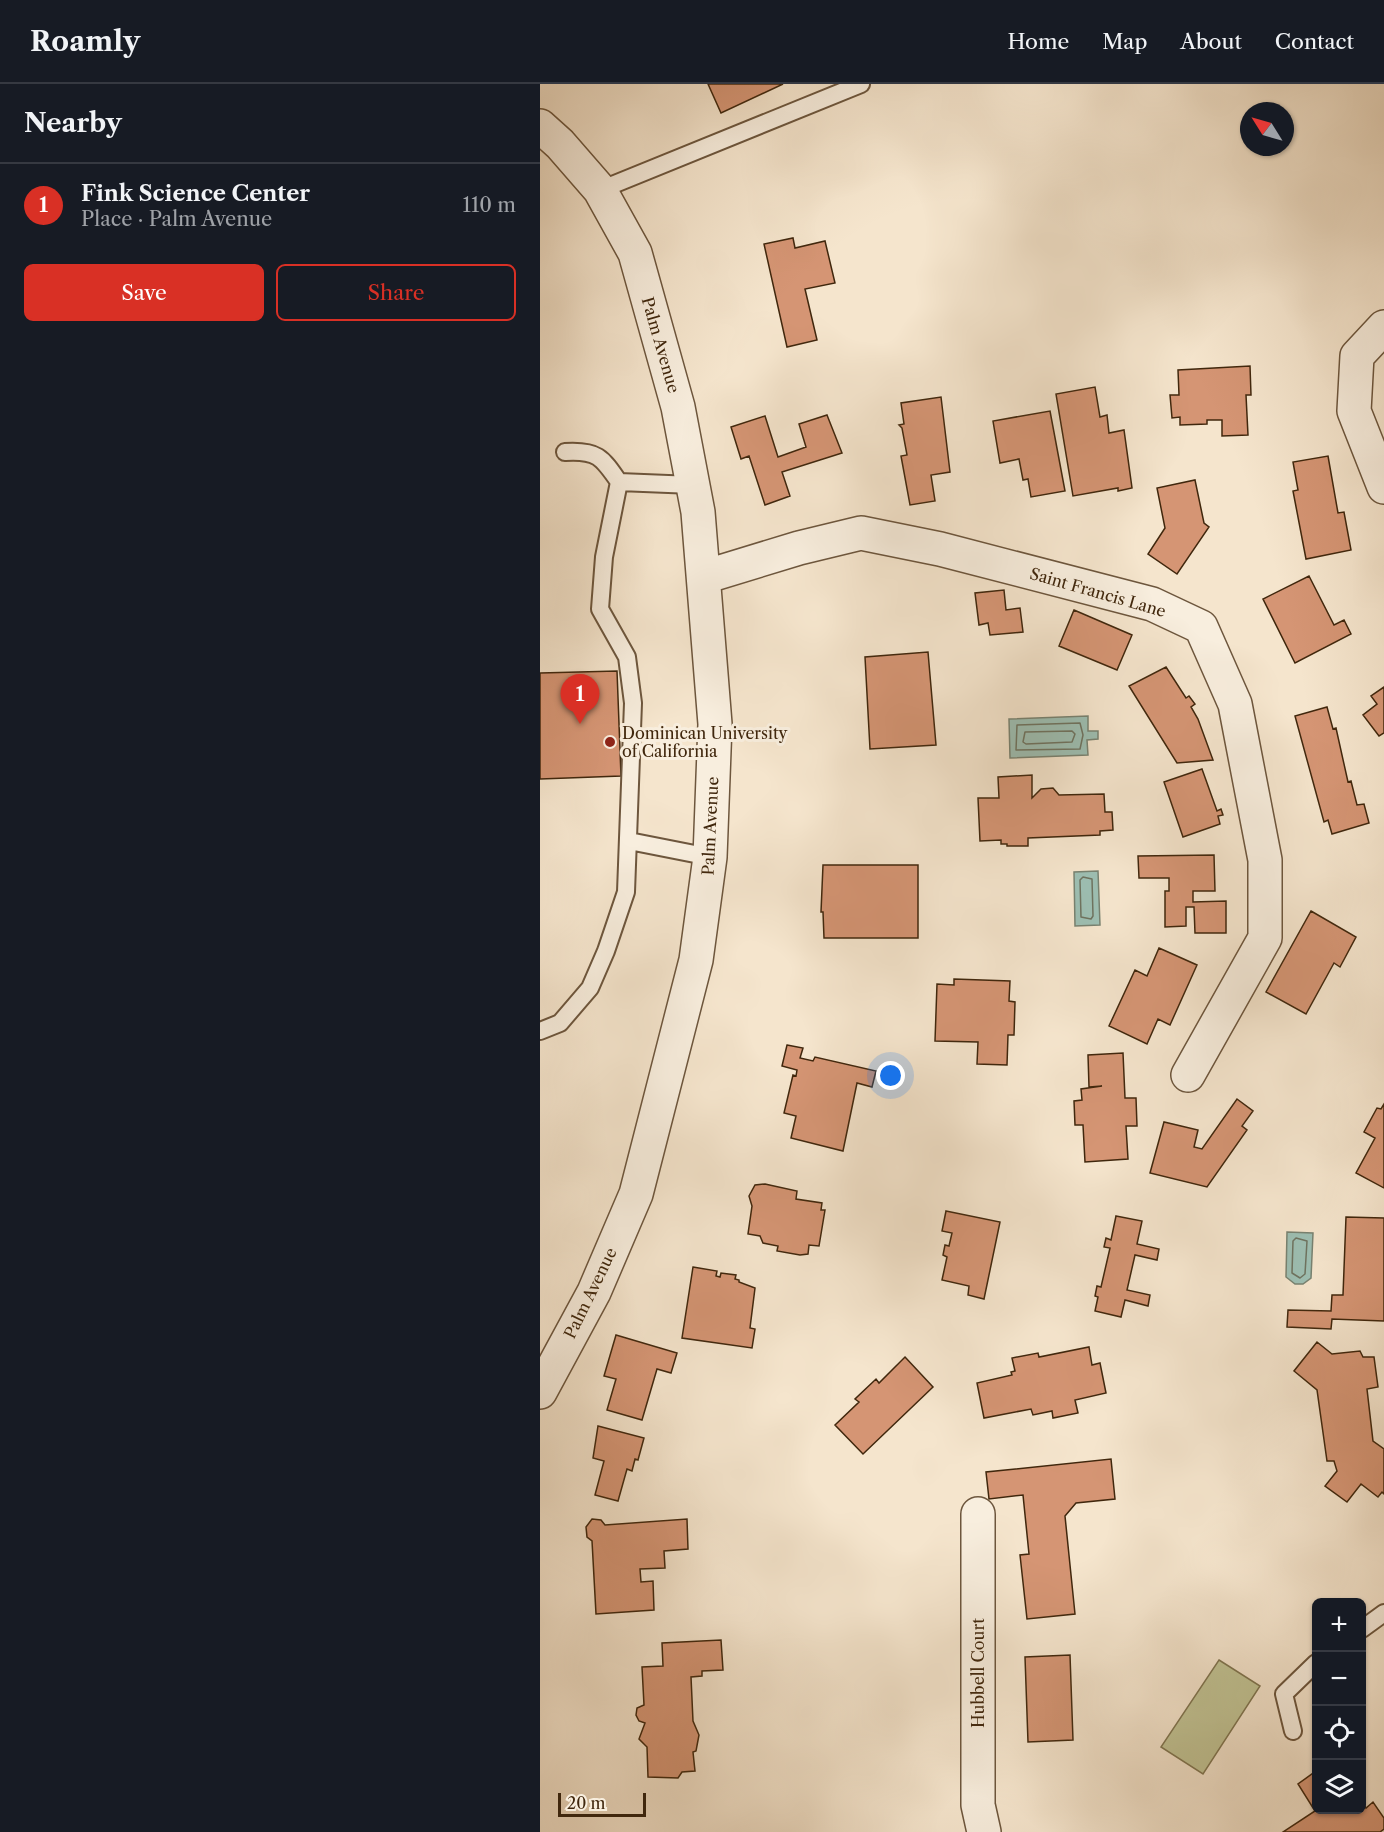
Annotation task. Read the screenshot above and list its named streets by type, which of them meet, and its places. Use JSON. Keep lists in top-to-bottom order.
{
  "streets": {
    "street": ["Palm Avenue", "Saint Francis Lane", "Hubbell Court"]
  },
  "crossings": [
    ["Palm Avenue", "Saint Francis Lane"]
  ],
  "places": ["Dominican University of California"],
  "scale_bar": "20 m",
  "north": "top left",
  "page": {
    "header": "Roamly",
    "nav": [
      "Home",
      "Map",
      "About",
      "Contact"
    ],
    "heading": "Nearby",
    "list": [
      {
        "mark": "1",
        "name": "Fink Science Center",
        "note": "Place · Palm Avenue",
        "value": "110 m"
      }
    ],
    "buttons": ["Save", "Share"],
    "pins": "1",
    "map_buttons": ["+", "−"],
    "scale": "20 m"
  }
}
